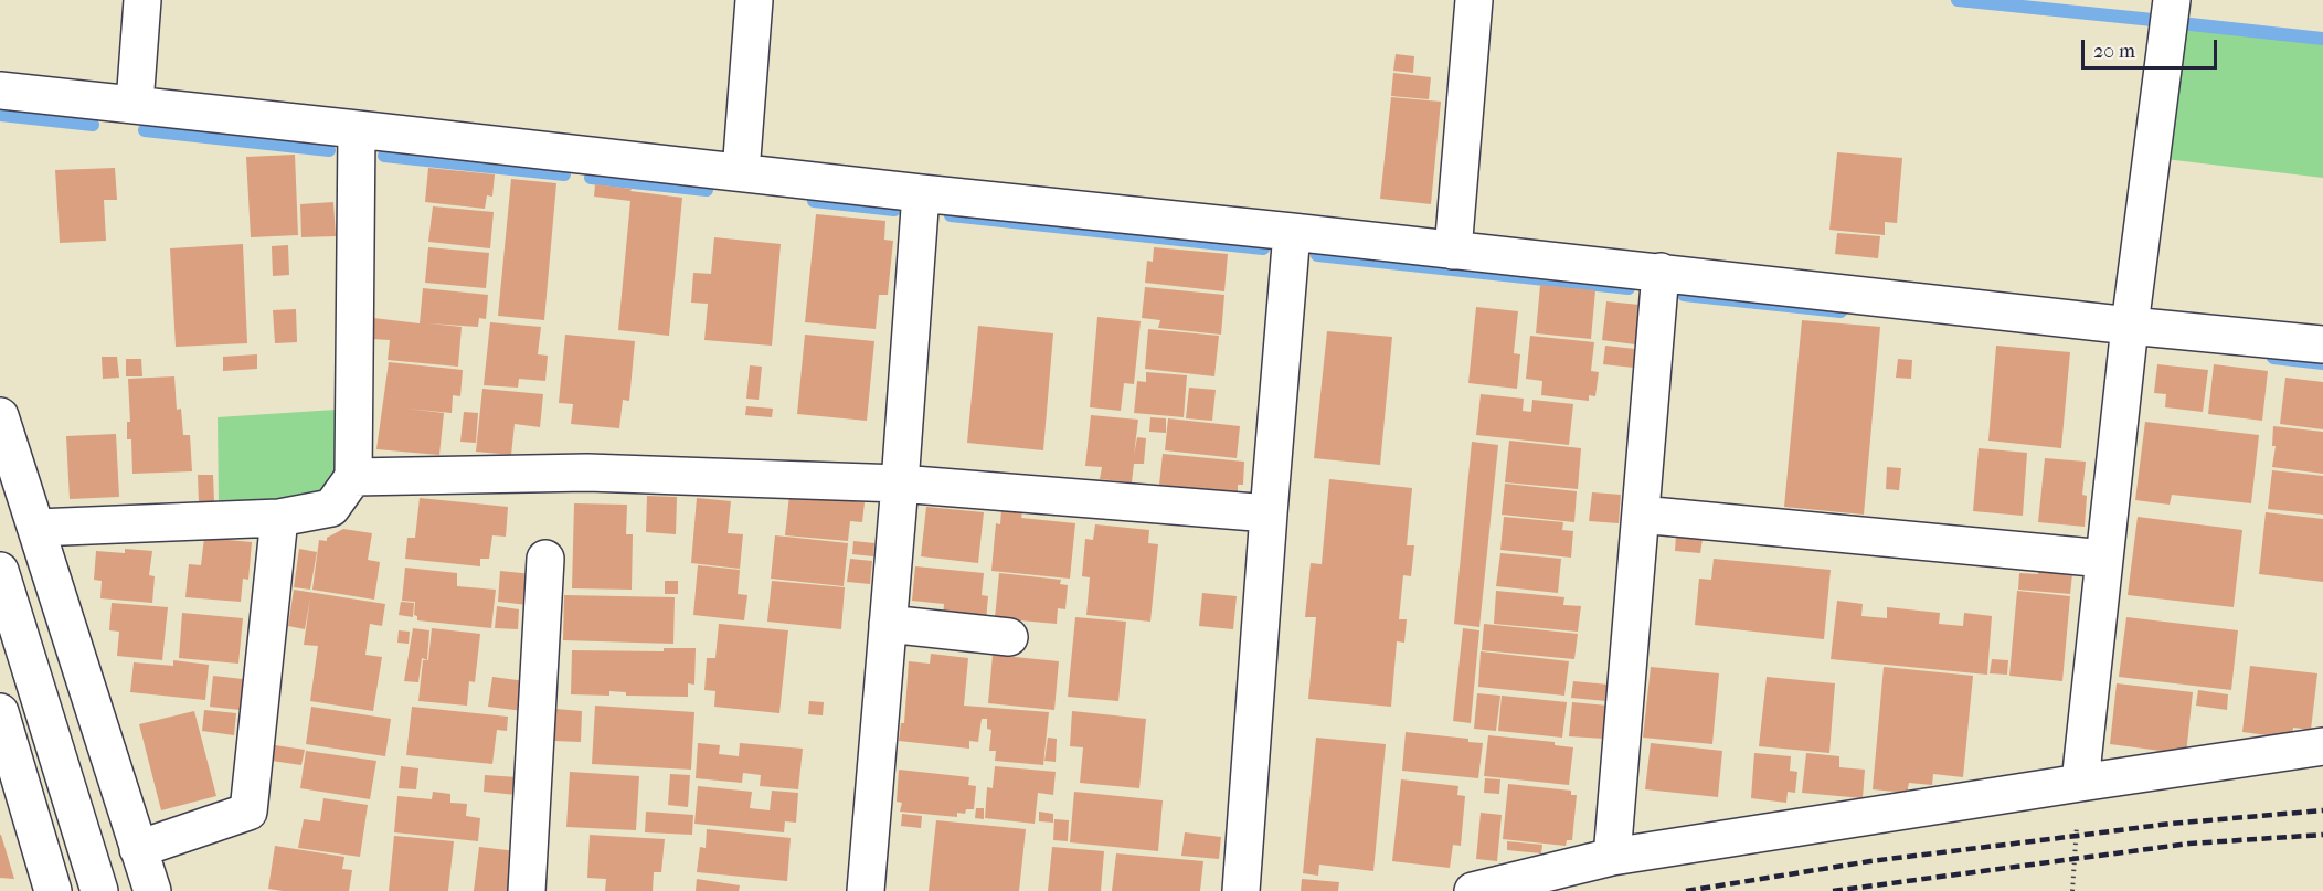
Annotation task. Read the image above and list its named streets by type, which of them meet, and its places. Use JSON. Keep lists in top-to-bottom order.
{
  "scale_bar": "20 m"
}
